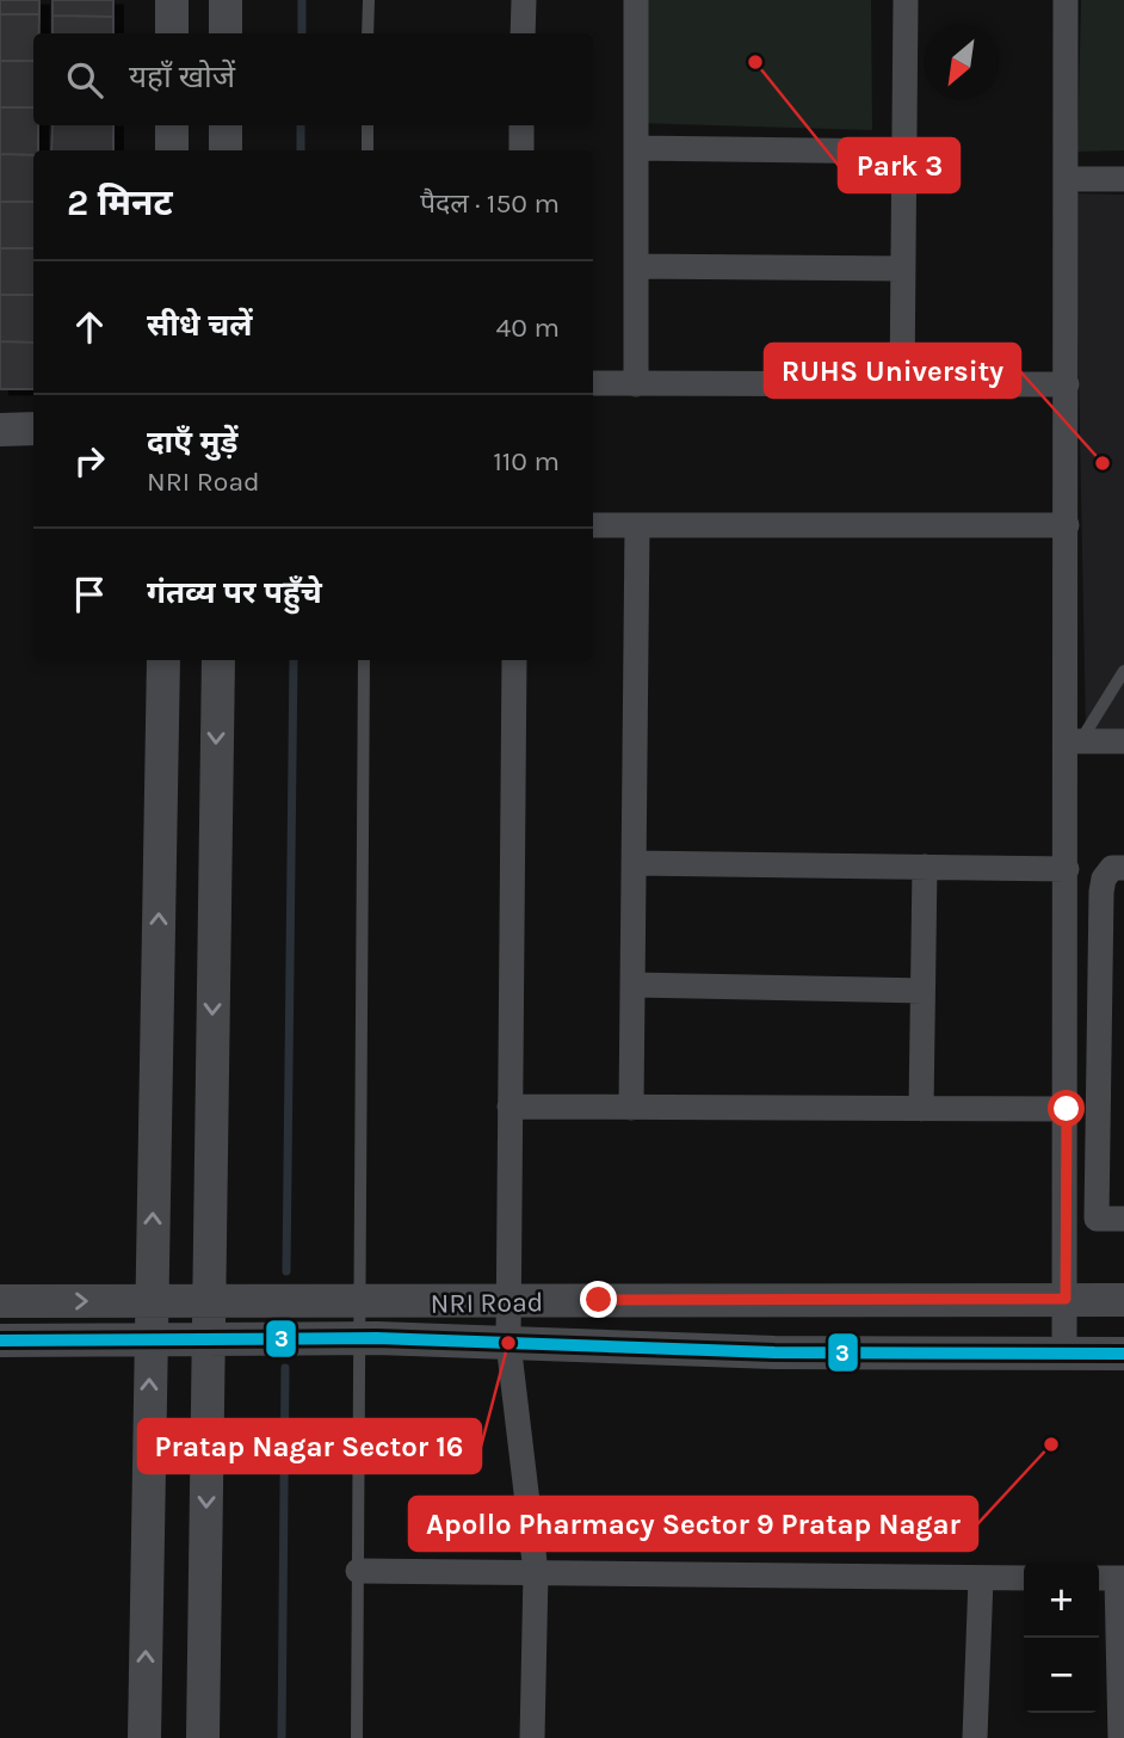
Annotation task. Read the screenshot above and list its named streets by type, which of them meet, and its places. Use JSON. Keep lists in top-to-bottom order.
{
  "streets": {
    "street": ["NRI Road"]
  },
  "places": [
    "Park 3",
    "RUHS University",
    "Pratap Nagar Sector 16",
    "Apollo Pharmacy Sector 9 Pratap Nagar"
  ],
  "lines": ["transit line 3"],
  "north": "bottom left",
  "page": {
    "search": "यहाँ खोजें",
    "heading": ["2 मिनट", "पैदल · 150 m"],
    "list": [
      ["सीधे चलें", "40 m"],
      ["दाएँ मुड़ें", "NRI Road", "110 m"],
      "गंतव्य पर पहुँचे"
    ],
    "map_buttons": ["+", "−"]
  }
}
